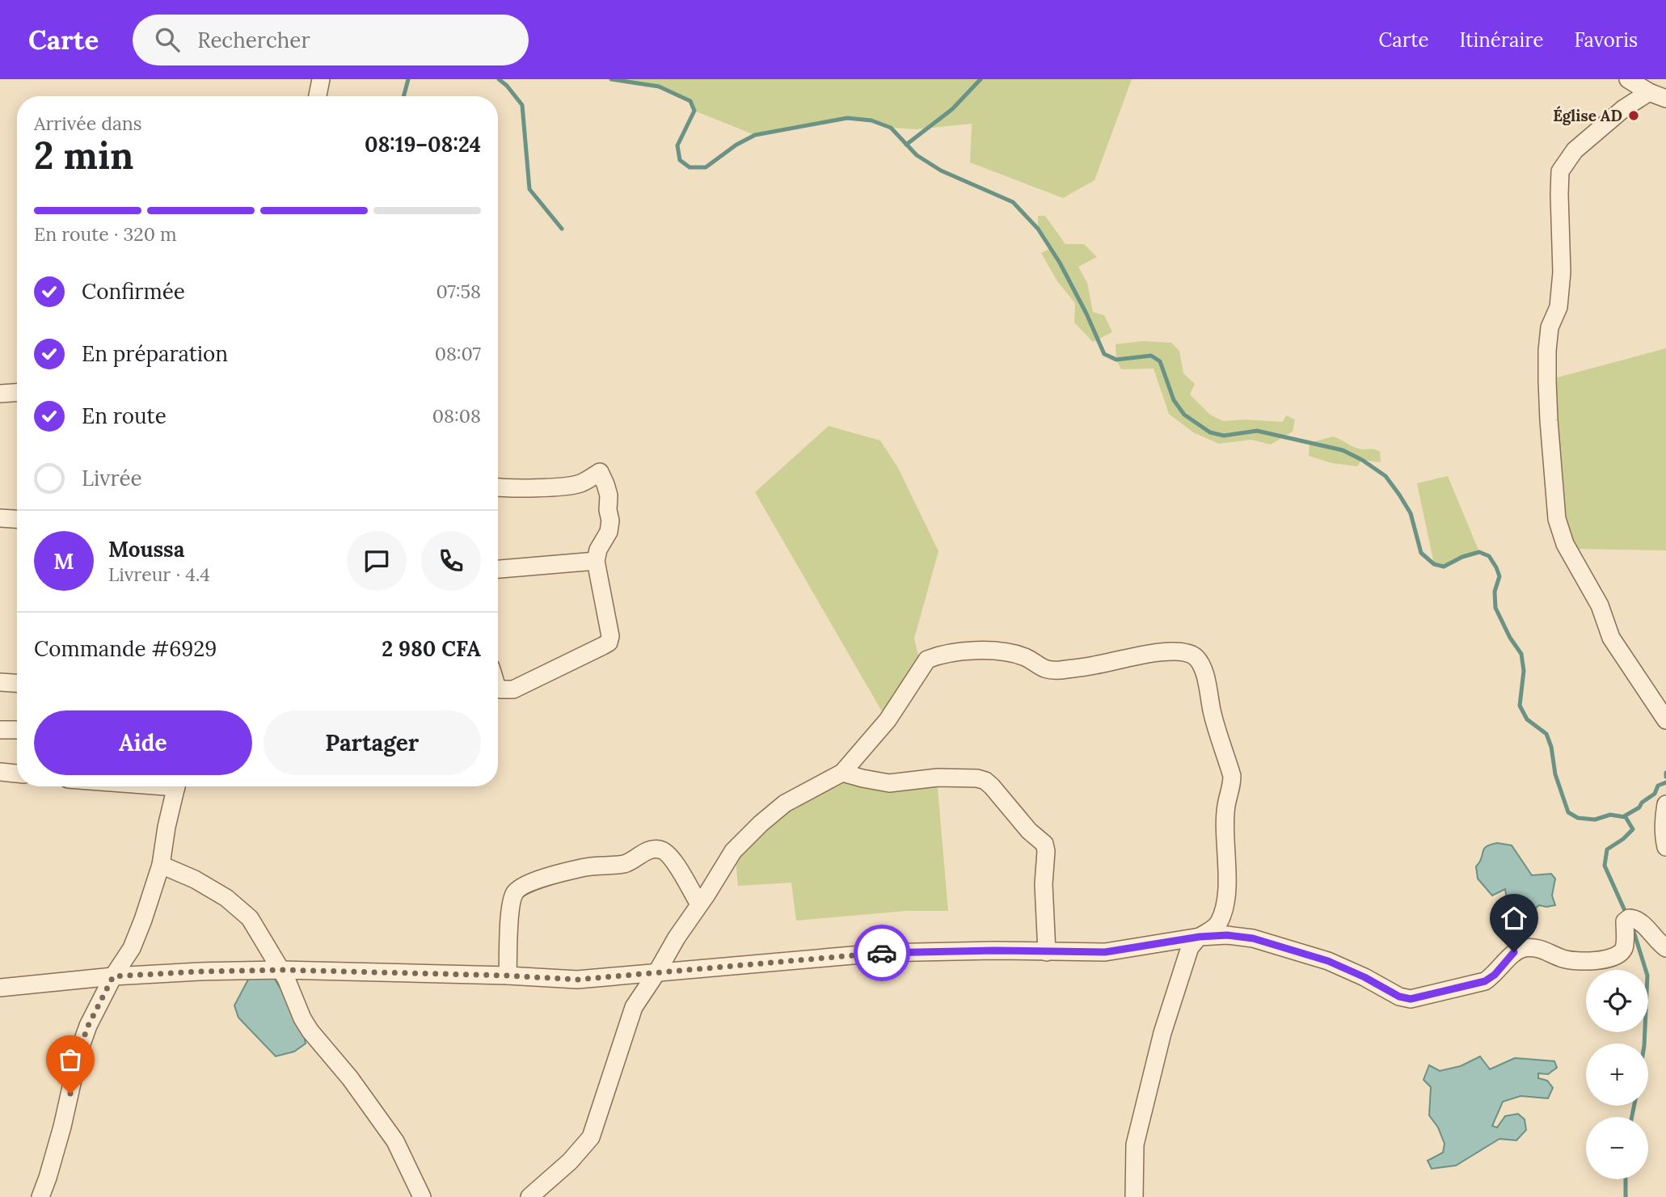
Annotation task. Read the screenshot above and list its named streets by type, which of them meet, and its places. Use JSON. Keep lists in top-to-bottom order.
{
  "places": ["Église AD"],
  "page": {
    "header": "Carte",
    "search": "Rechercher",
    "nav": ["Carte", "Itinéraire", "Favoris"],
    "heading": ["2 min", "Arrivée dans", "08:19–08:24"],
    "panel": [
      "Moussa",
      "Livreur · 4.4",
      "Commande #6929",
      "2 980 CFA"
    ],
    "bar": "En route · 320 m",
    "list": [
      ["Confirmée", "07:58"],
      ["En préparation", "08:07"],
      ["En route", "08:08"],
      "Livrée"
    ],
    "round": "M",
    "buttons": ["Aide", "Partager"],
    "map_buttons": ["+", "−"]
  }
}
